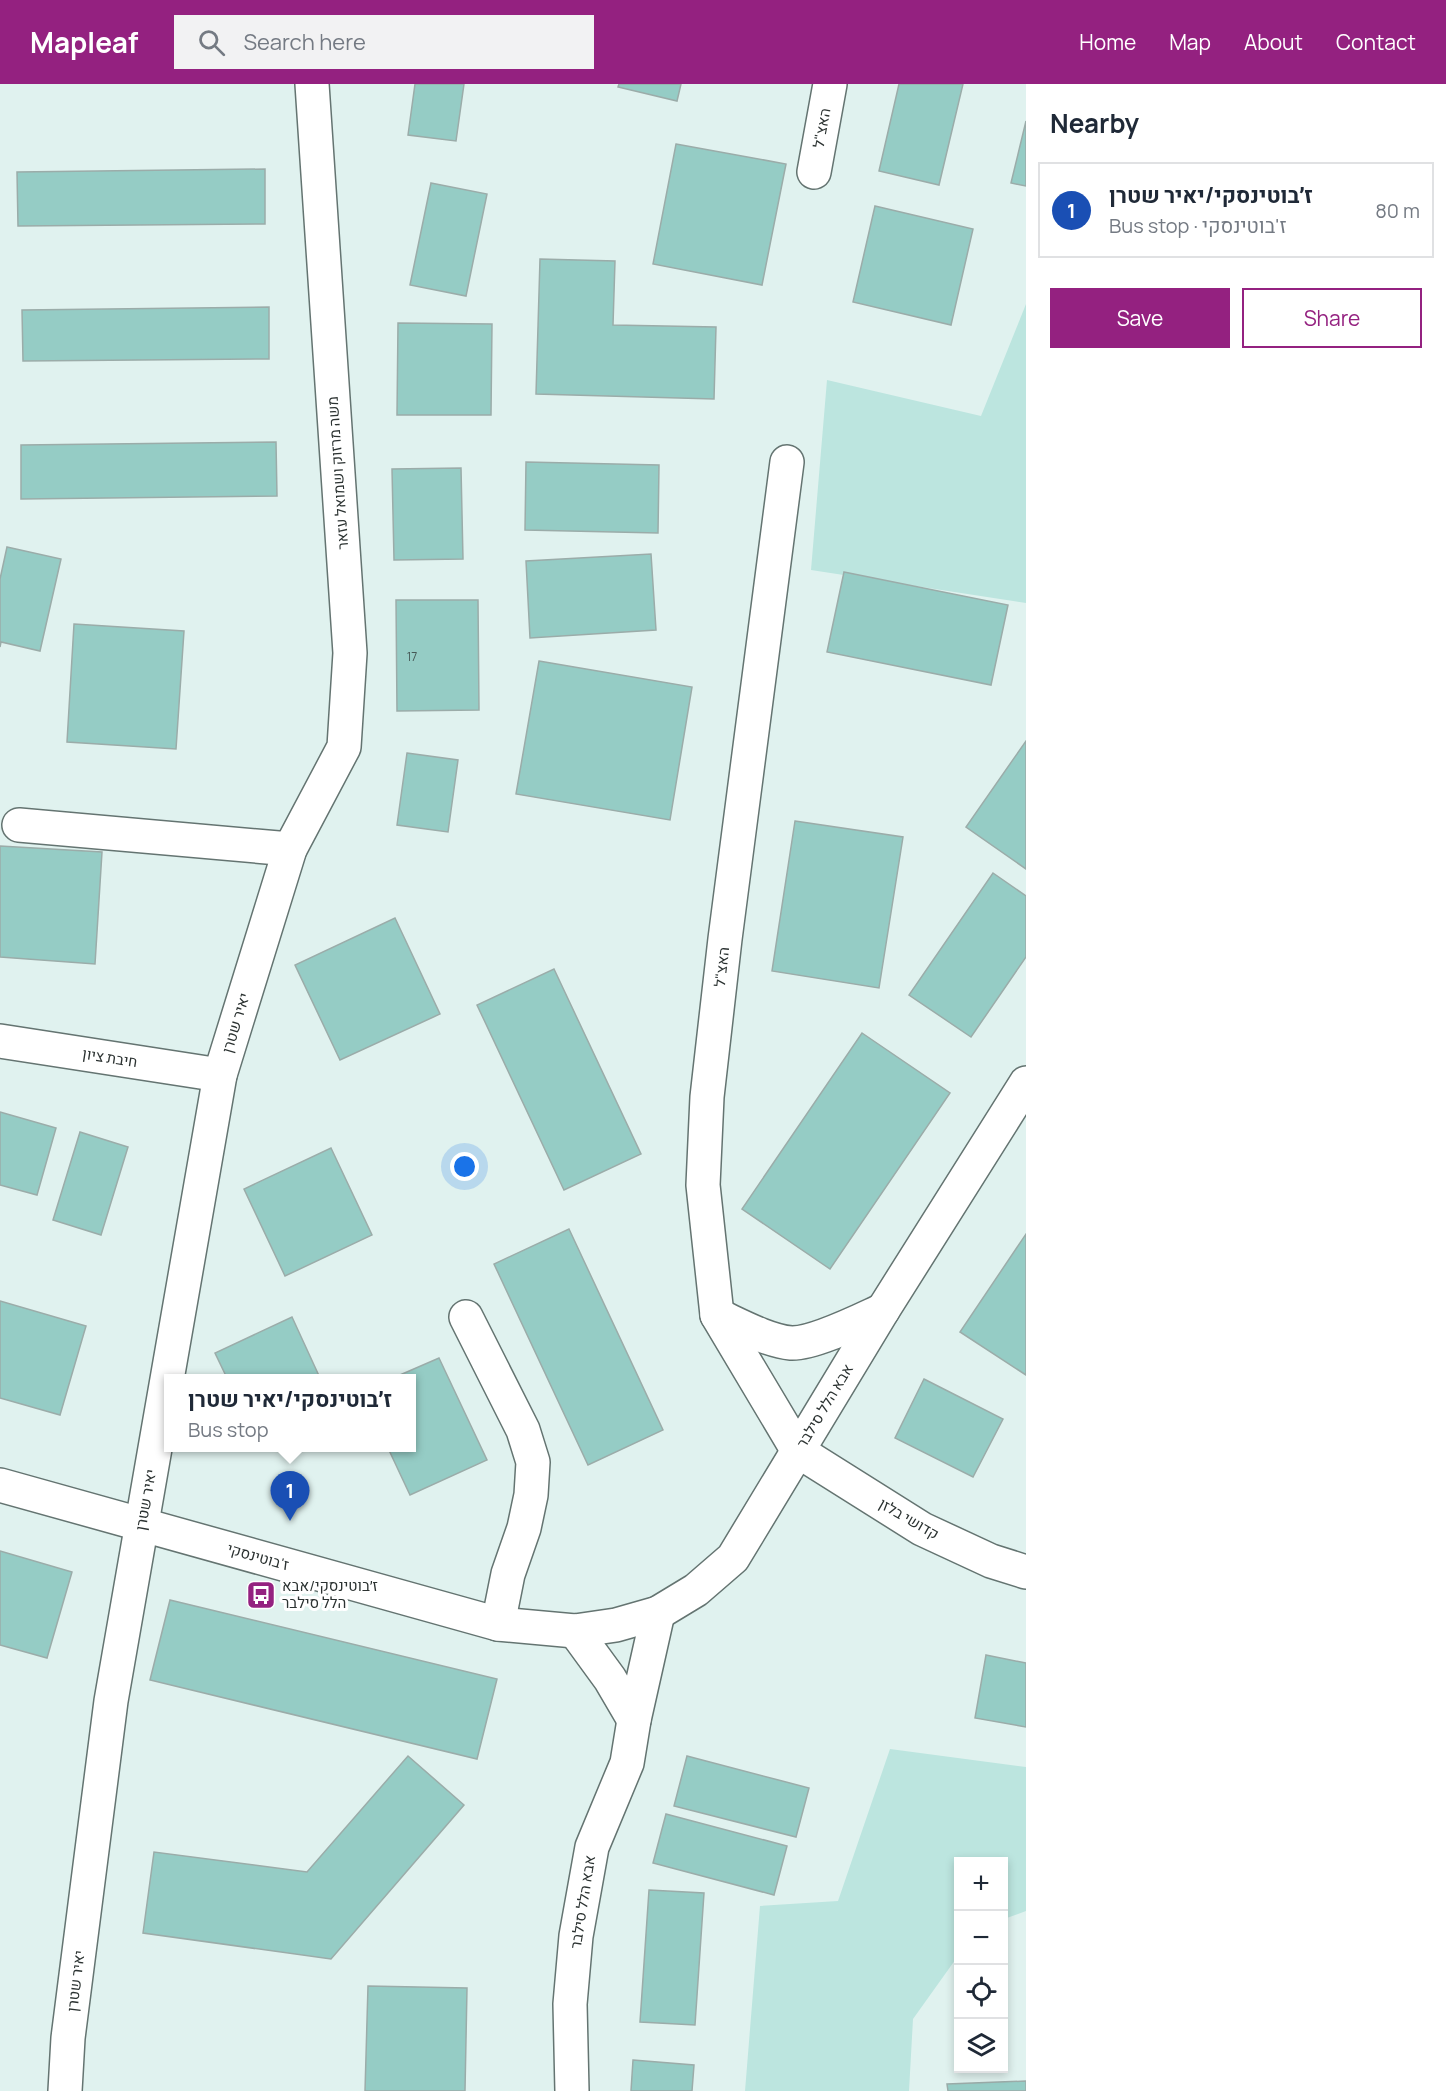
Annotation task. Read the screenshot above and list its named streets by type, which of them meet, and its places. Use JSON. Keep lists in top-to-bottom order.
{
  "streets": {
    "street": [
      "האצ\"ל",
      "משה מרזוק ושמואל עזאר",
      "יאיר שטרן",
      "חיבת ציון",
      "אבא הלל סילבר",
      "קדושי בלזן",
      "ז'בוטינסקי"
    ]
  },
  "crossings": [
    ["האצ\"ל", "אבא הלל סילבר"],
    ["האצ\"ל", "קדושי בלזן"],
    ["משה מרזוק ושמואל עזאר", "יאיר שטרן"],
    ["יאיר שטרן", "חיבת ציון"],
    ["יאיר שטרן", "ז'בוטינסקי"],
    ["אבא הלל סילבר", "קדושי בלזן"],
    ["אבא הלל סילבר", "ז'בוטינסקי"]
  ],
  "places": {
    "bus stop": ["ז׳בוטינסקי/אבא הלל סילבר"]
  },
  "house_numbers": ["17"],
  "page": {
    "header": "Mapleaf",
    "search": "Search here",
    "nav": [
      "Home",
      "Map",
      "About",
      "Contact"
    ],
    "heading": "Nearby",
    "list": [
      {
        "mark": "1",
        "name": "ז׳בוטינסקי/יאיר שטרן",
        "note": "Bus stop · ז'בוטינסקי",
        "value": "80 m"
      }
    ],
    "buttons": ["Save", "Share"],
    "popup": ["ז׳בוטינסקי/יאיר שטרן", "Bus stop"],
    "pins": "1",
    "map_buttons": ["+", "−"]
  }
}
